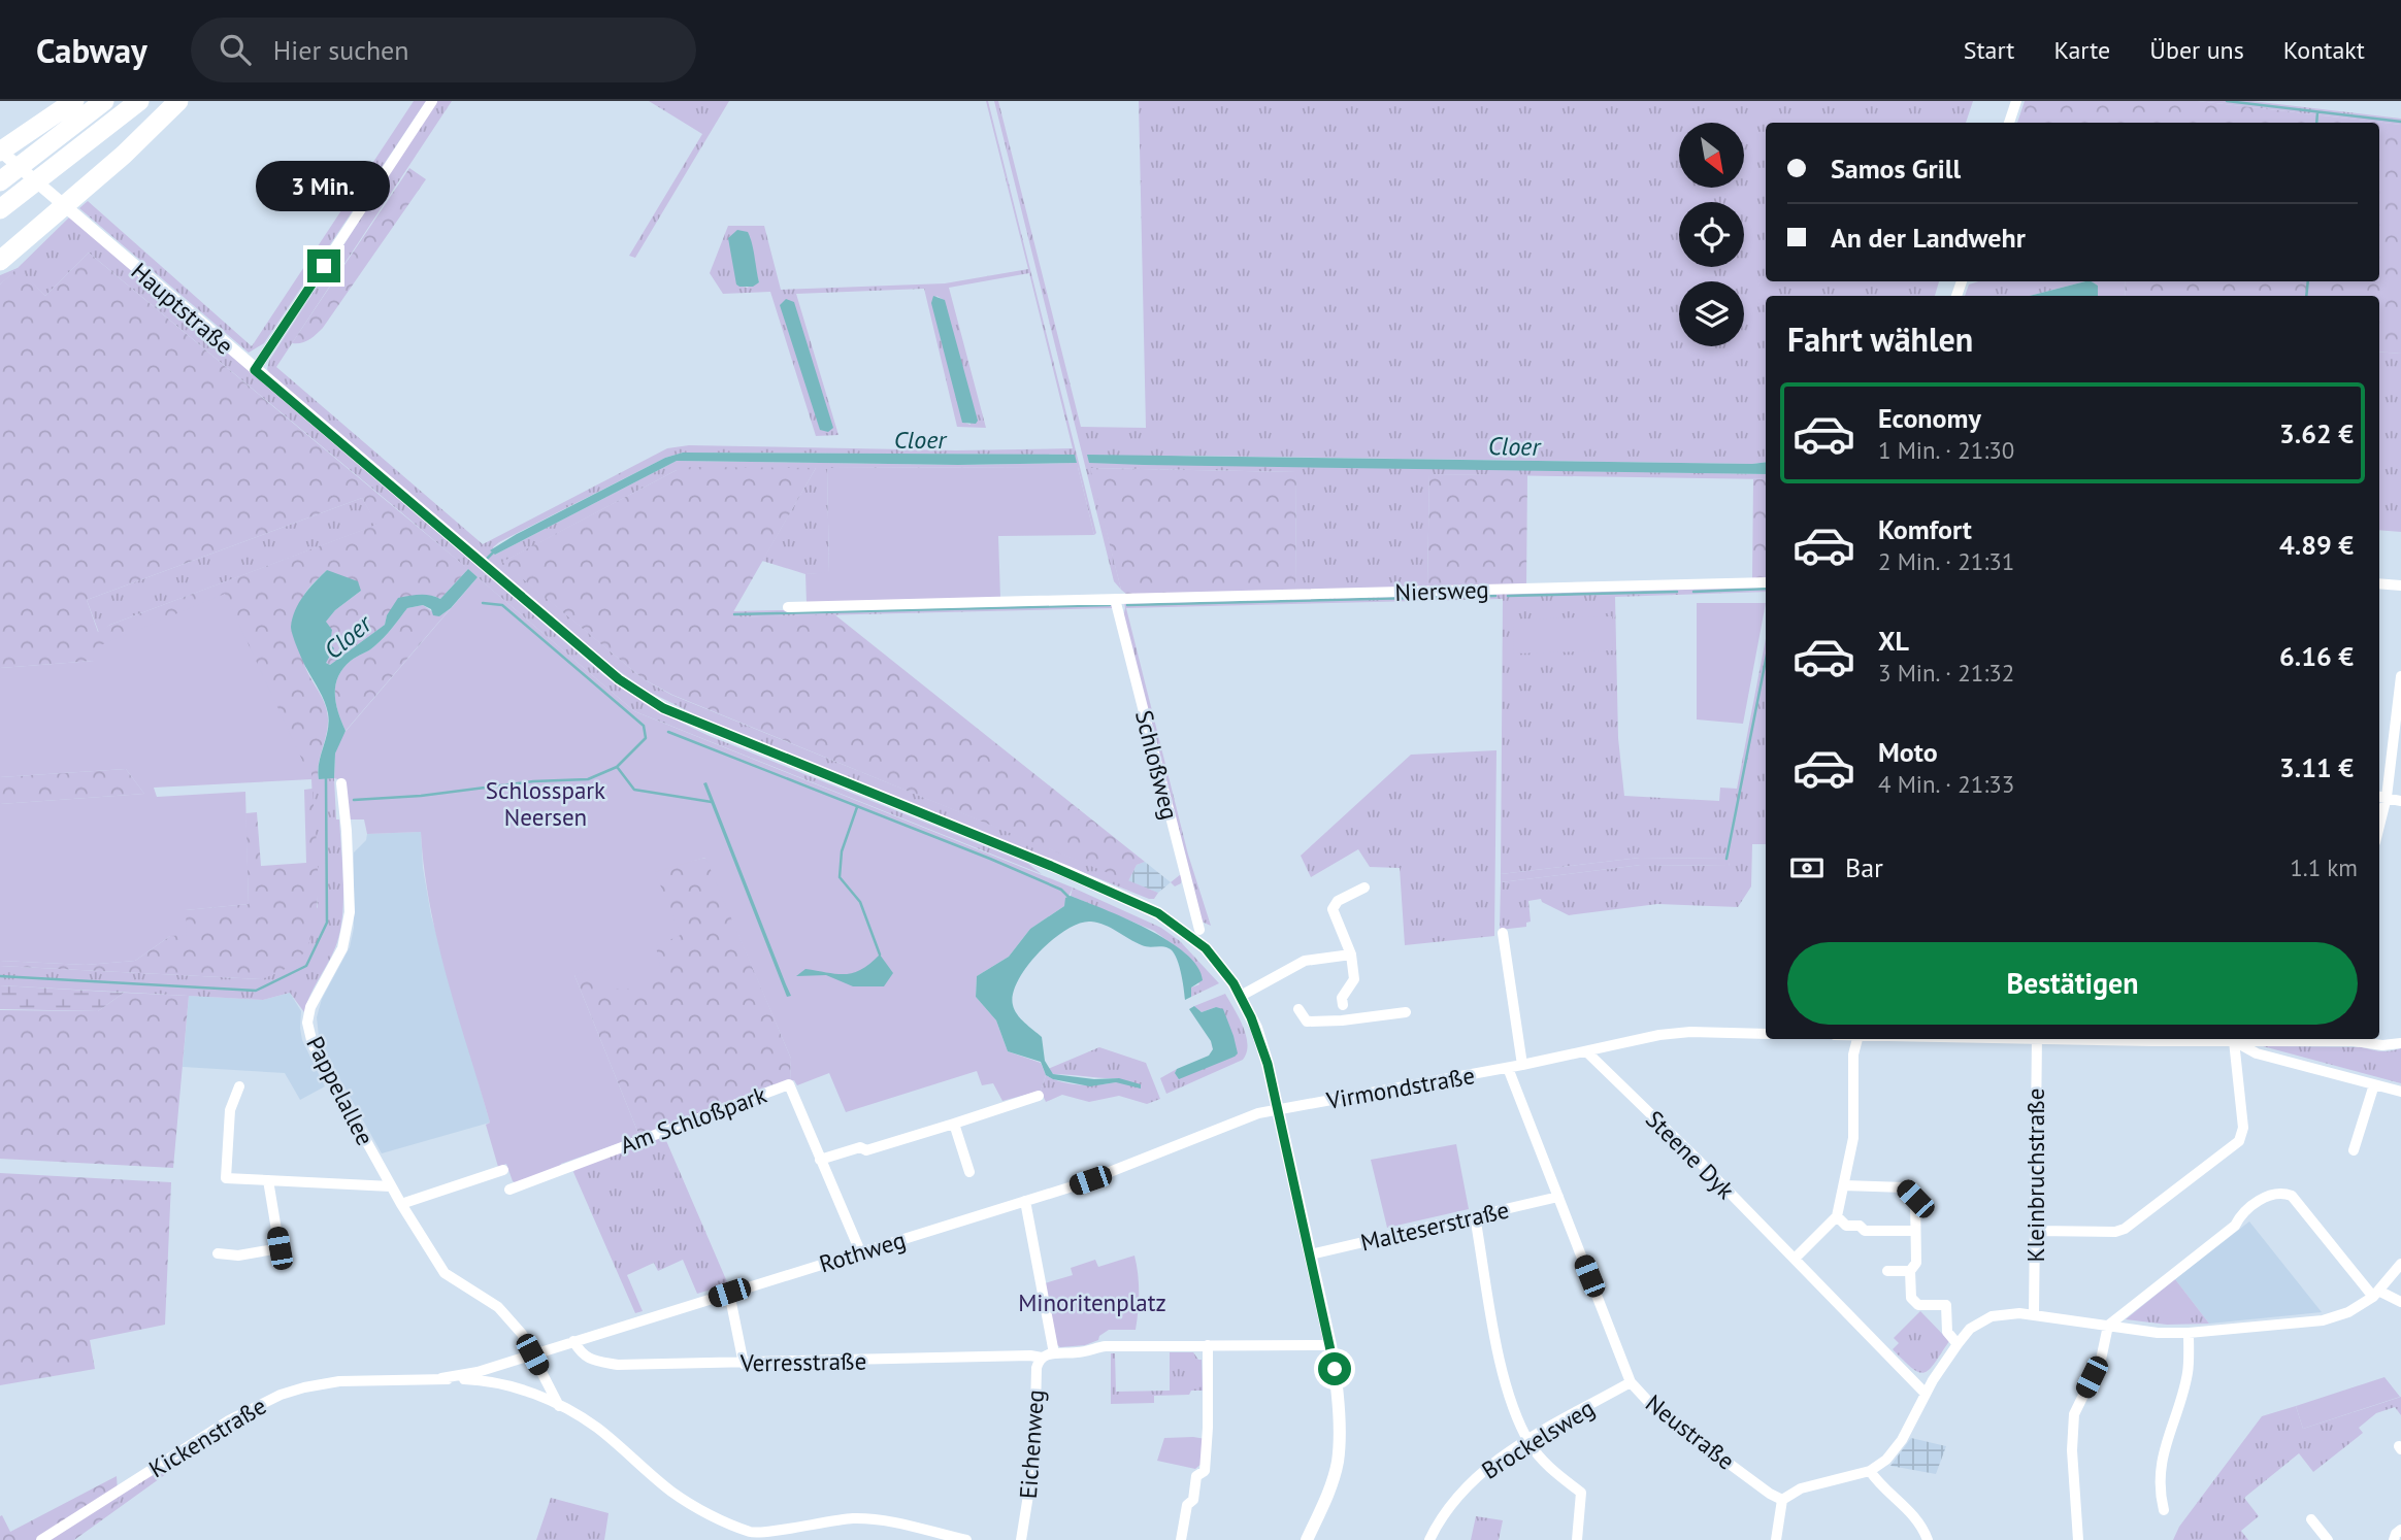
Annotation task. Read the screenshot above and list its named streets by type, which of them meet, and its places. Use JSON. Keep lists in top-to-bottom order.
{
  "streets": {
    "street": [
      "Hauptstraße",
      "Niersweg",
      "Schloßweg",
      "Virmondstraße",
      "Pappelallee",
      "Am Schloßpark",
      "Steene Dyk",
      "Kleinbruchstraße",
      "Malteserstraße",
      "Rothweg",
      "Verresstraße",
      "Neustraße",
      "Kickenstraße",
      "Brockelsweg",
      "Eichenweg"
    ]
  },
  "crossings": [
    ["Hauptstraße", "Virmondstraße"],
    ["Hauptstraße", "Malteserstraße"],
    ["Hauptstraße", "Rothweg"],
    ["Niersweg", "Schloßweg"],
    ["Virmondstraße", "Steene Dyk"],
    ["Virmondstraße", "Rothweg"],
    ["Virmondstraße", "Neustraße"],
    ["Pappelallee", "Rothweg"],
    ["Am Schloßpark", "Rothweg"],
    ["Malteserstraße", "Neustraße"],
    ["Rothweg", "Verresstraße"],
    ["Rothweg", "Kickenstraße"],
    ["Rothweg", "Eichenweg"],
    ["Verresstraße", "Eichenweg"],
    ["Neustraße", "Brockelsweg"]
  ],
  "water": ["Cloer"],
  "parks": ["Schlosspark Neersen", "Minoritenplatz"],
  "north": "bottom right",
  "page": {
    "header": "Cabway",
    "search": "Hier suchen",
    "nav": [
      "Start",
      "Karte",
      "Über uns",
      "Kontakt"
    ],
    "banner": ["Samos Grill", "An der Landwehr"],
    "bubble": "3 Min.",
    "heading": "Fahrt wählen",
    "list": [
      {
        "name": "Economy",
        "note": "1 Min. · 21:30",
        "value": "3.62 €"
      },
      {
        "name": "Komfort",
        "note": "2 Min. · 21:31",
        "value": "4.89 €"
      },
      {
        "name": "XL",
        "note": "3 Min. · 21:32",
        "value": "6.16 €"
      },
      {
        "name": "Moto",
        "note": "4 Min. · 21:33",
        "value": "3.11 €"
      }
    ],
    "pay": ["Bar", "1.1 km"],
    "buttons": "Bestätigen"
  }
}
